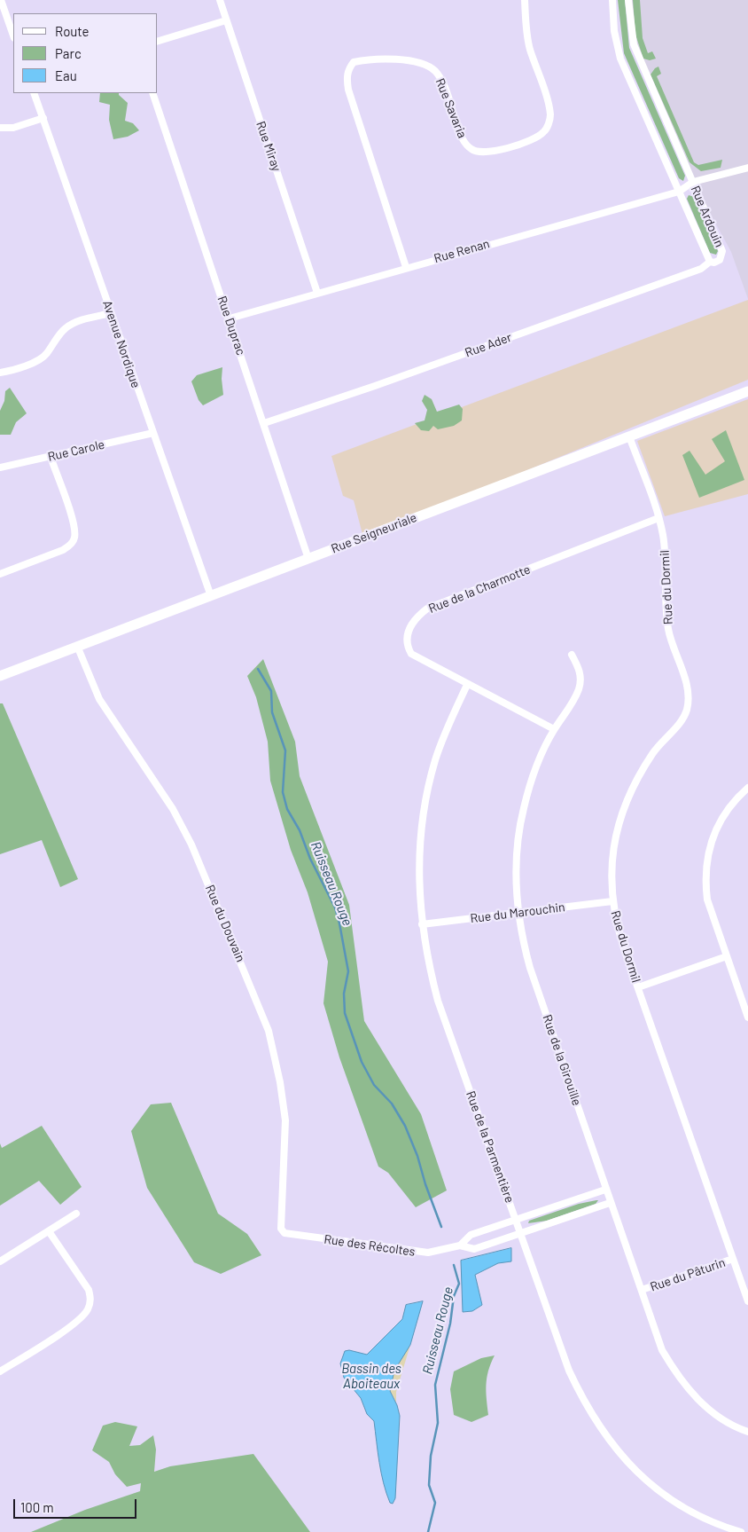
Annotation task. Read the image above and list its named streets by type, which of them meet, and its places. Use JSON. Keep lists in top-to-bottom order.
{
  "streets": {
    "street": [
      "Rue Savaria",
      "Rue Miray",
      "Rue Ardouin",
      "Rue Renan",
      "Rue Duprac",
      "Avenue Nordique",
      "Rue Ader",
      "Rue Carole",
      "Rue Seigneuriale",
      "Rue du Dormil",
      "Rue de la Charmotte",
      "Rue du Marouchin",
      "Rue du Douvain",
      "Rue de la Girouille",
      "Rue de la Parmentière",
      "Rue des Récoltes",
      "Rue du Pâturin"
    ]
  },
  "crossings": [
    ["Rue Savaria", "Rue Renan"],
    ["Rue Miray", "Rue Renan"],
    ["Rue Ardouin", "Rue Renan"],
    ["Rue Ardouin", "Rue Ader"],
    ["Rue Renan", "Rue Duprac"],
    ["Rue Duprac", "Rue Ader"],
    ["Rue Duprac", "Rue Seigneuriale"],
    ["Avenue Nordique", "Rue Carole"],
    ["Avenue Nordique", "Rue Seigneuriale"],
    ["Rue Seigneuriale", "Rue du Dormil"],
    ["Rue Seigneuriale", "Rue du Douvain"],
    ["Rue du Dormil", "Rue de la Charmotte"],
    ["Rue du Dormil", "Rue du Marouchin"],
    ["Rue du Dormil", "Rue du Pâturin"],
    ["Rue de la Charmotte", "Rue de la Girouille"],
    ["Rue de la Charmotte", "Rue de la Parmentière"],
    ["Rue du Marouchin", "Rue de la Girouille"],
    ["Rue du Marouchin", "Rue de la Parmentière"],
    ["Rue du Douvain", "Rue des Récoltes"],
    ["Rue de la Girouille", "Rue des Récoltes"],
    ["Rue de la Girouille", "Rue du Pâturin"],
    ["Rue de la Parmentière", "Rue des Récoltes"]
  ],
  "water": ["Ruisseau Rouge", "Bassin des Aboiteaux"],
  "legend": ["Route", "Parc", "Eau"],
  "scale_bar": "100 m"
}
